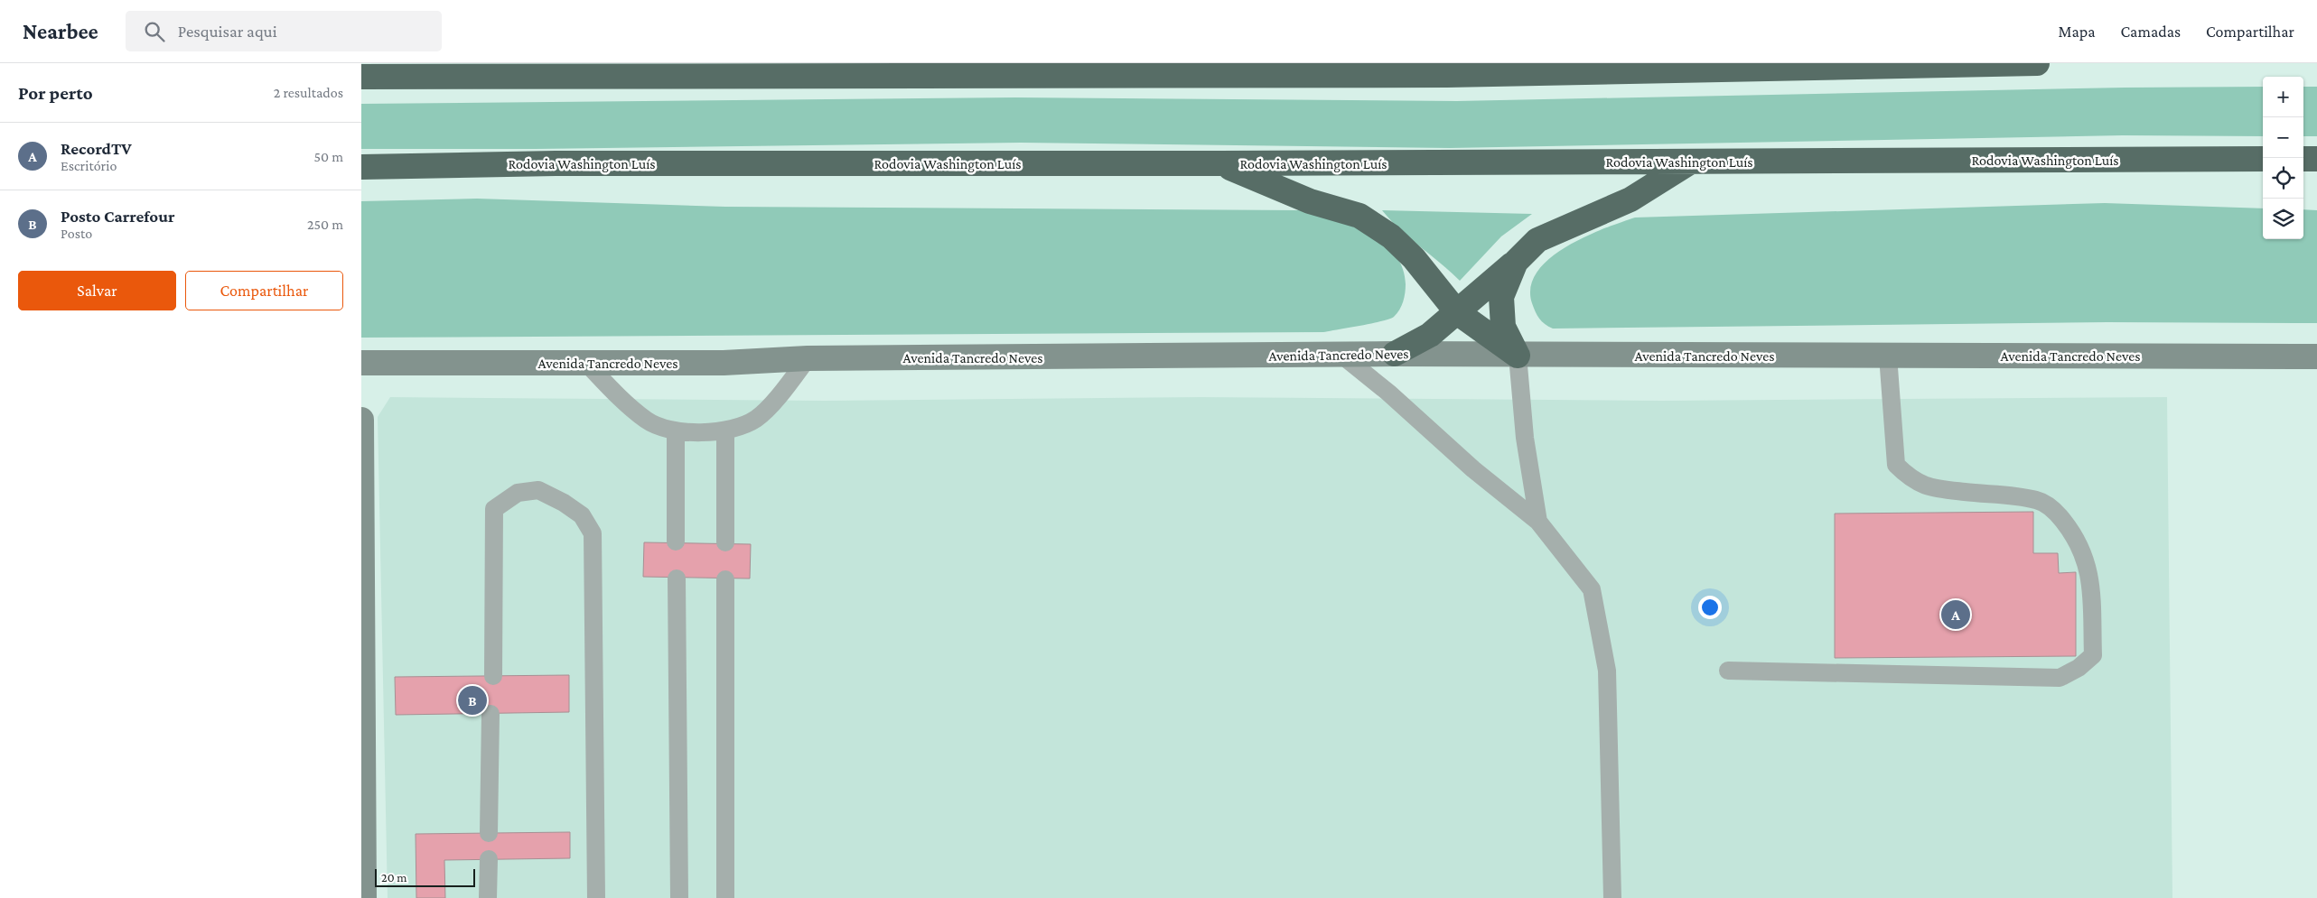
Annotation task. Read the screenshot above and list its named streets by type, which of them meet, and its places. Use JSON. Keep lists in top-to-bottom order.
{
  "streets": {
    "highway": ["Rodovia Washington Luís"],
    "main road": ["Avenida Tancredo Neves"]
  },
  "scale_bar": "20 m",
  "page": {
    "header": "Nearbee",
    "search": "Pesquisar aqui",
    "nav": ["Mapa", "Camadas", "Compartilhar"],
    "heading": ["Por perto", "2 resultados"],
    "map_buttons": ["+", "−"],
    "list": [
      {
        "mark": "A",
        "name": "RecordTV",
        "note": "Escritório",
        "value": "50 m"
      },
      {
        "mark": "B",
        "name": "Posto Carrefour",
        "note": "Posto",
        "value": "250 m"
      }
    ],
    "buttons": ["Salvar", "Compartilhar"],
    "pins": ["A", "B"],
    "scale": "20 m"
  }
}
